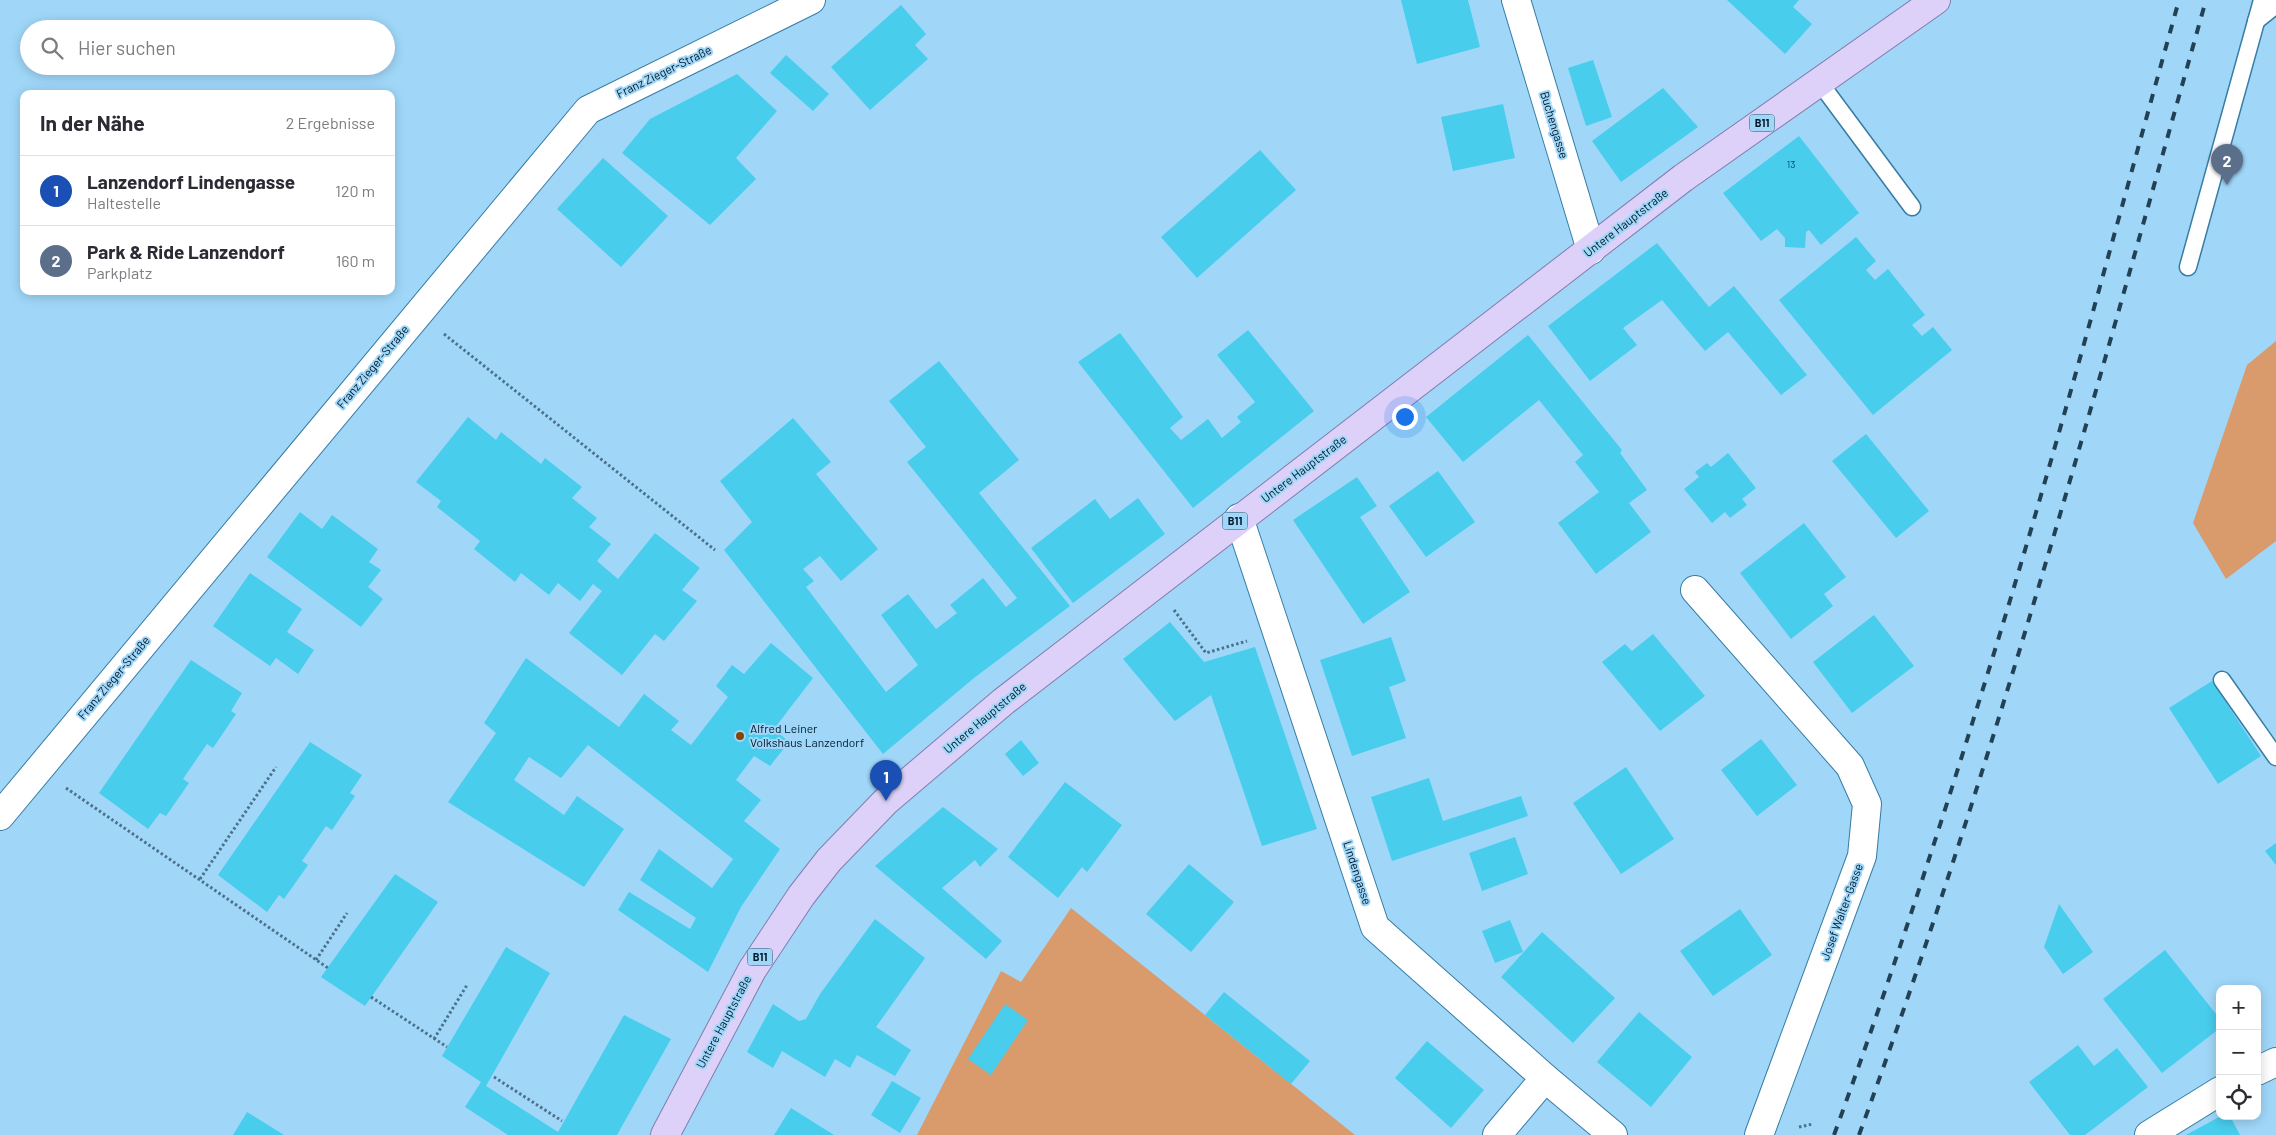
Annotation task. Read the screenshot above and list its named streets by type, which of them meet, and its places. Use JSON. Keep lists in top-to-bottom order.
{
  "streets": {
    "main road": ["B11", "Untere Hauptstraße"],
    "street": [
      "Franz Zieger-Straße",
      "Buchengasse",
      "Lindengasse",
      "Josef Walter-Gasse"
    ]
  },
  "crossings": [
    ["Buchengasse", "Untere Hauptstraße"],
    ["Untere Hauptstraße", "Lindengasse"]
  ],
  "places": ["Alfred Leiner Volkshaus Lanzendorf"],
  "house_numbers": ["13"],
  "page": {
    "search": "Hier suchen",
    "heading": ["In der Nähe", "2 Ergebnisse"],
    "pins": ["2", "1"],
    "list": [
      {
        "mark": "1",
        "name": "Lanzendorf Lindengasse",
        "note": "Haltestelle",
        "value": "120 m"
      },
      {
        "mark": "2",
        "name": "Park & Ride Lanzendorf",
        "note": "Parkplatz",
        "value": "160 m"
      }
    ],
    "map_buttons": ["+", "−"]
  }
}
